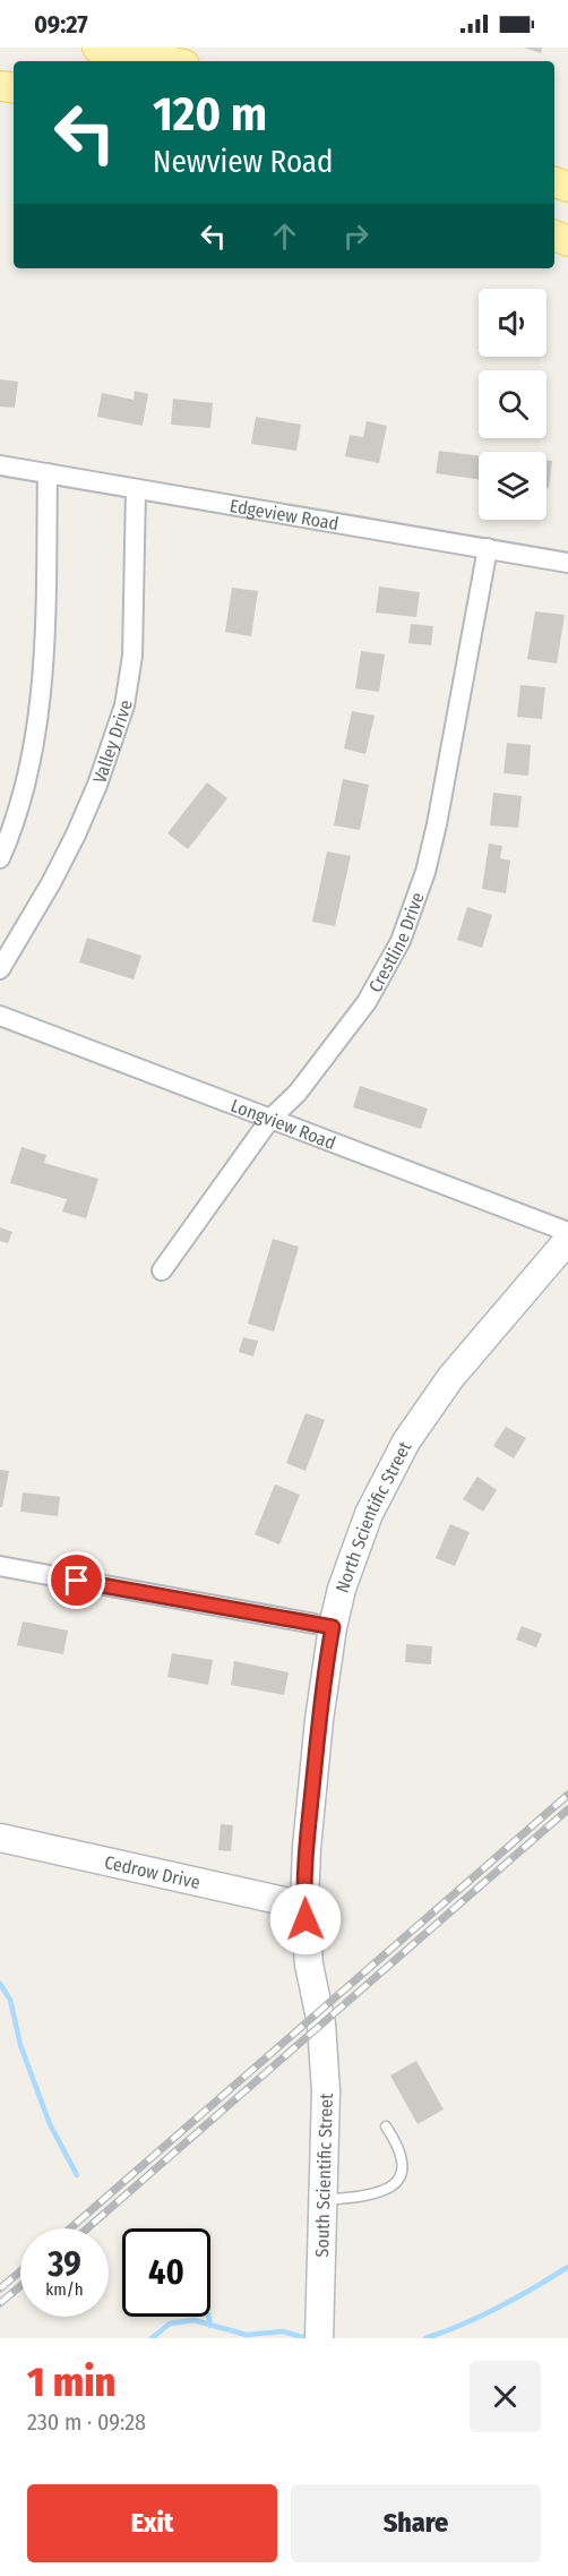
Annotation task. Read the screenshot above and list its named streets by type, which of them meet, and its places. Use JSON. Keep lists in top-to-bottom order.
{
  "streets": {
    "street": [
      "Edgeview Road",
      "Valley Drive",
      "Crestline Drive",
      "Longview Road",
      "North Scientific Street",
      "Cedrow Drive",
      "South Scientific Street"
    ]
  },
  "crossings": [
    ["Edgeview Road", "Valley Drive"],
    ["Edgeview Road", "Crestline Drive"],
    ["Crestline Drive", "Longview Road"],
    ["North Scientific Street", "Cedrow Drive"],
    ["North Scientific Street", "South Scientific Street"]
  ],
  "page": {
    "status": "09:27",
    "turn": ["120 m", "Newview Road"],
    "speed": "39 km/h",
    "limit": "40",
    "heading": ["1 min", "230 m · 09:28"],
    "buttons": ["Exit", "Share"]
  }
}
